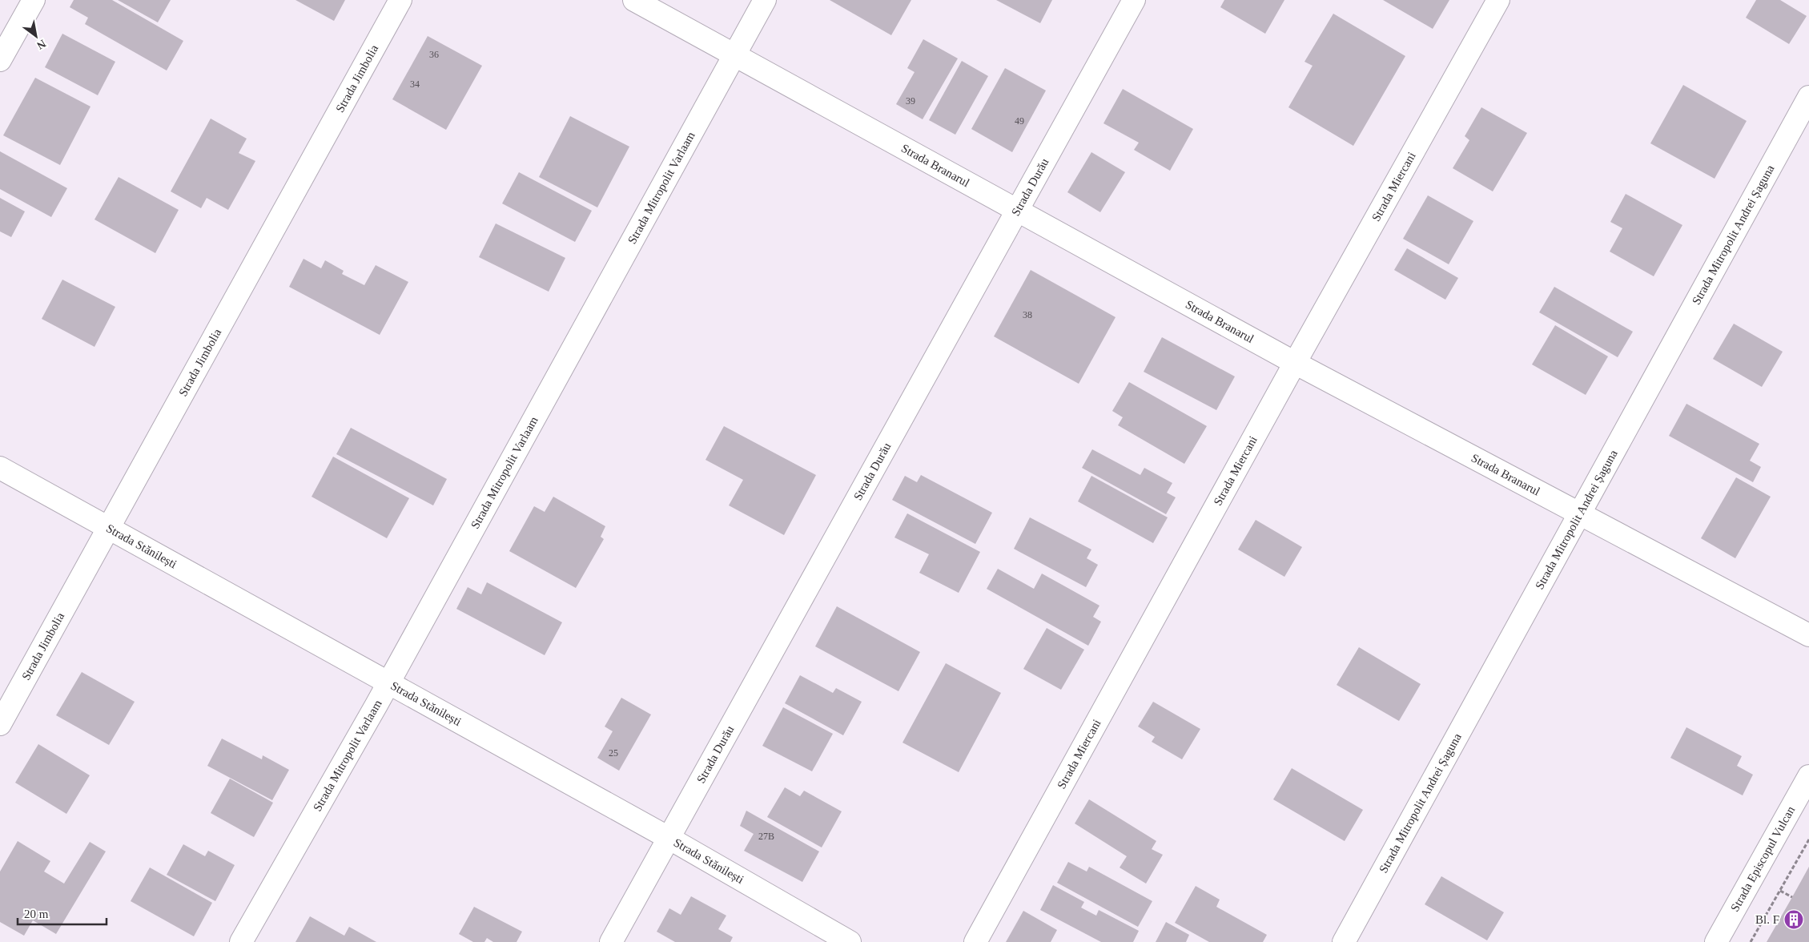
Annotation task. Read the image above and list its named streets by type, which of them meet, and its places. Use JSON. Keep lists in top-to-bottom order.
{
  "streets": {
    "street": [
      "Strada Jimbolia",
      "Strada Branarul",
      "Strada Miercani",
      "Strada Mitropolit Varlaam",
      "Strada Durău",
      "Strada Mitropolit Andrei Șaguna",
      "Strada Stănilești",
      "Strada Episcopul Vulcan"
    ]
  },
  "crossings": [
    ["Strada Jimbolia", "Strada Stănilești"],
    ["Strada Branarul", "Strada Miercani"],
    ["Strada Branarul", "Strada Mitropolit Varlaam"],
    ["Strada Branarul", "Strada Durău"],
    ["Strada Branarul", "Strada Mitropolit Andrei Șaguna"],
    ["Strada Mitropolit Varlaam", "Strada Stănilești"],
    ["Strada Durău", "Strada Stănilești"]
  ],
  "places": {
    "building": ["Bl. F"]
  },
  "house_numbers": [
    "36",
    "34",
    "39",
    "49",
    "38",
    "25",
    "27B"
  ],
  "scale_bar": "20 m",
  "north": "bottom right"
}
